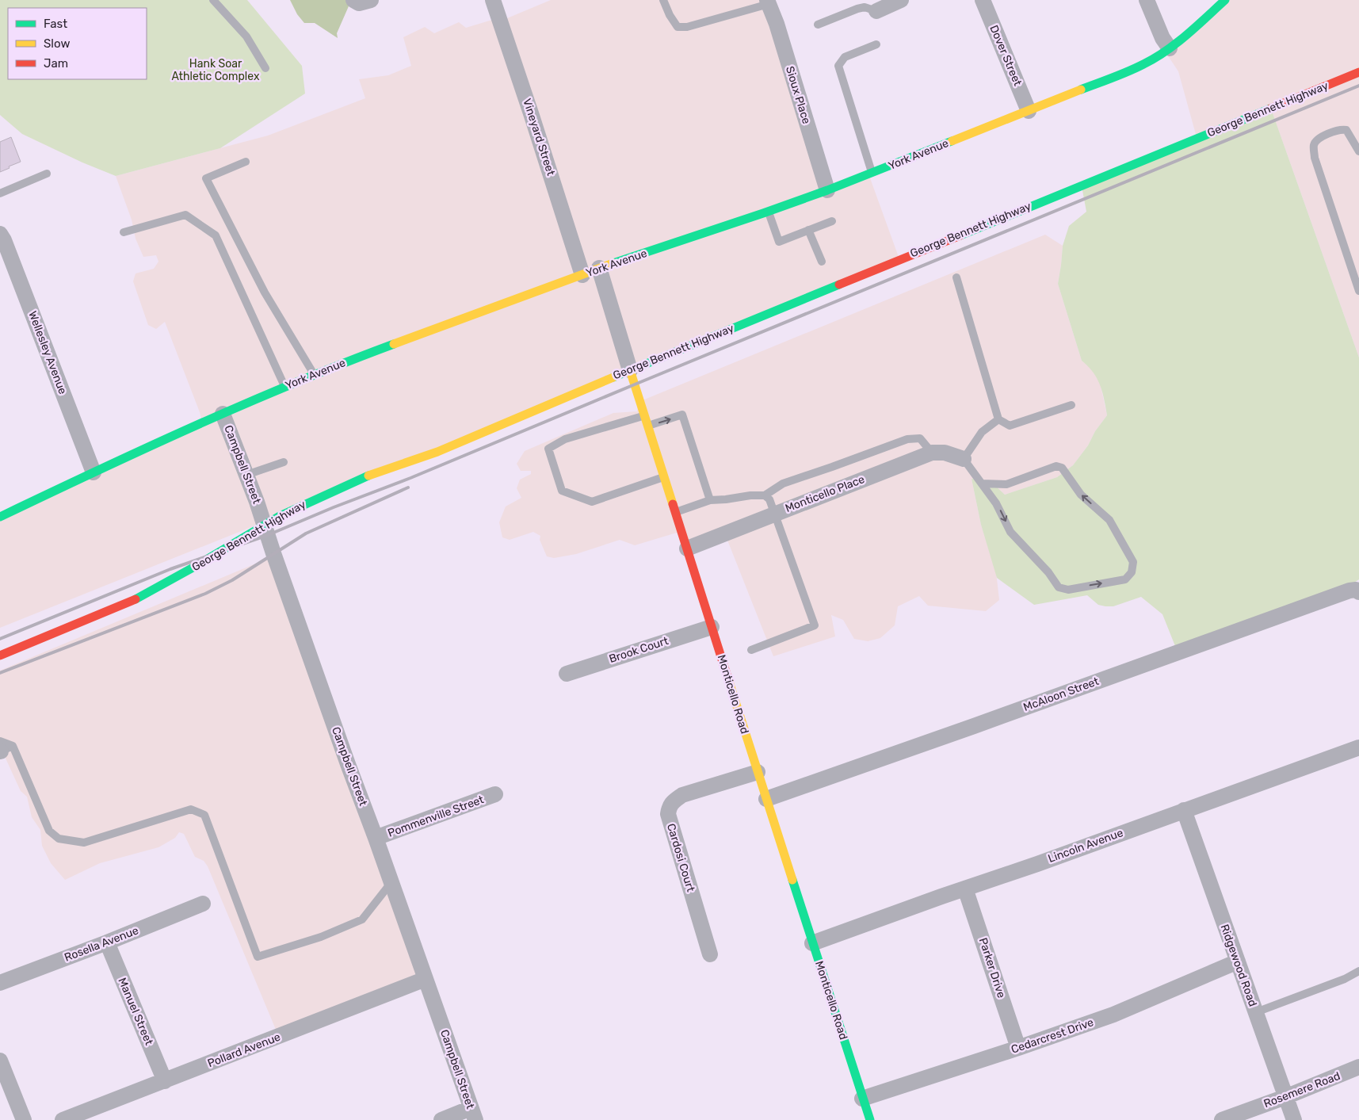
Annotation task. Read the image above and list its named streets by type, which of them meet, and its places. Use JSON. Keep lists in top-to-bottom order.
{
  "streets": {
    "street": [
      "Dover Street",
      "Sioux Place",
      "George Bennett Highway",
      "Vineyard Street",
      "York Avenue",
      "Wellesley Avenue",
      "Campbell Street",
      "Monticello Place",
      "Brook Court",
      "Monticello Road",
      "McAloon Street",
      "Pommenville Street",
      "Lincoln Avenue",
      "Cardosi Court",
      "Rosella Avenue",
      "Ridgewood Road",
      "Parker Drive",
      "Manuel Street",
      "Cedarcrest Drive",
      "Pollard Avenue",
      "Rosemere Road"
    ]
  },
  "crossings": [
    ["Dover Street", "York Avenue"],
    ["Sioux Place", "York Avenue"],
    ["George Bennett Highway", "Campbell Street"],
    ["George Bennett Highway", "Monticello Road"],
    ["Vineyard Street", "York Avenue"],
    ["York Avenue", "Wellesley Avenue"],
    ["York Avenue", "Campbell Street"],
    ["York Avenue", "Monticello Road"],
    ["Campbell Street", "Pommenville Street"],
    ["Campbell Street", "Pollard Avenue"],
    ["Monticello Place", "Monticello Road"],
    ["Brook Court", "Monticello Road"],
    ["Monticello Road", "McAloon Street"],
    ["Monticello Road", "Lincoln Avenue"],
    ["Monticello Road", "Cardosi Court"],
    ["Monticello Road", "Cedarcrest Drive"],
    ["Lincoln Avenue", "Ridgewood Road"],
    ["Lincoln Avenue", "Parker Drive"],
    ["Rosella Avenue", "Manuel Street"],
    ["Ridgewood Road", "Cedarcrest Drive"],
    ["Ridgewood Road", "Rosemere Road"],
    ["Parker Drive", "Cedarcrest Drive"],
    ["Manuel Street", "Pollard Avenue"]
  ],
  "parks": ["Hank Soar Athletic Complex"],
  "legend": ["Fast", "Slow", "Jam"]
}
